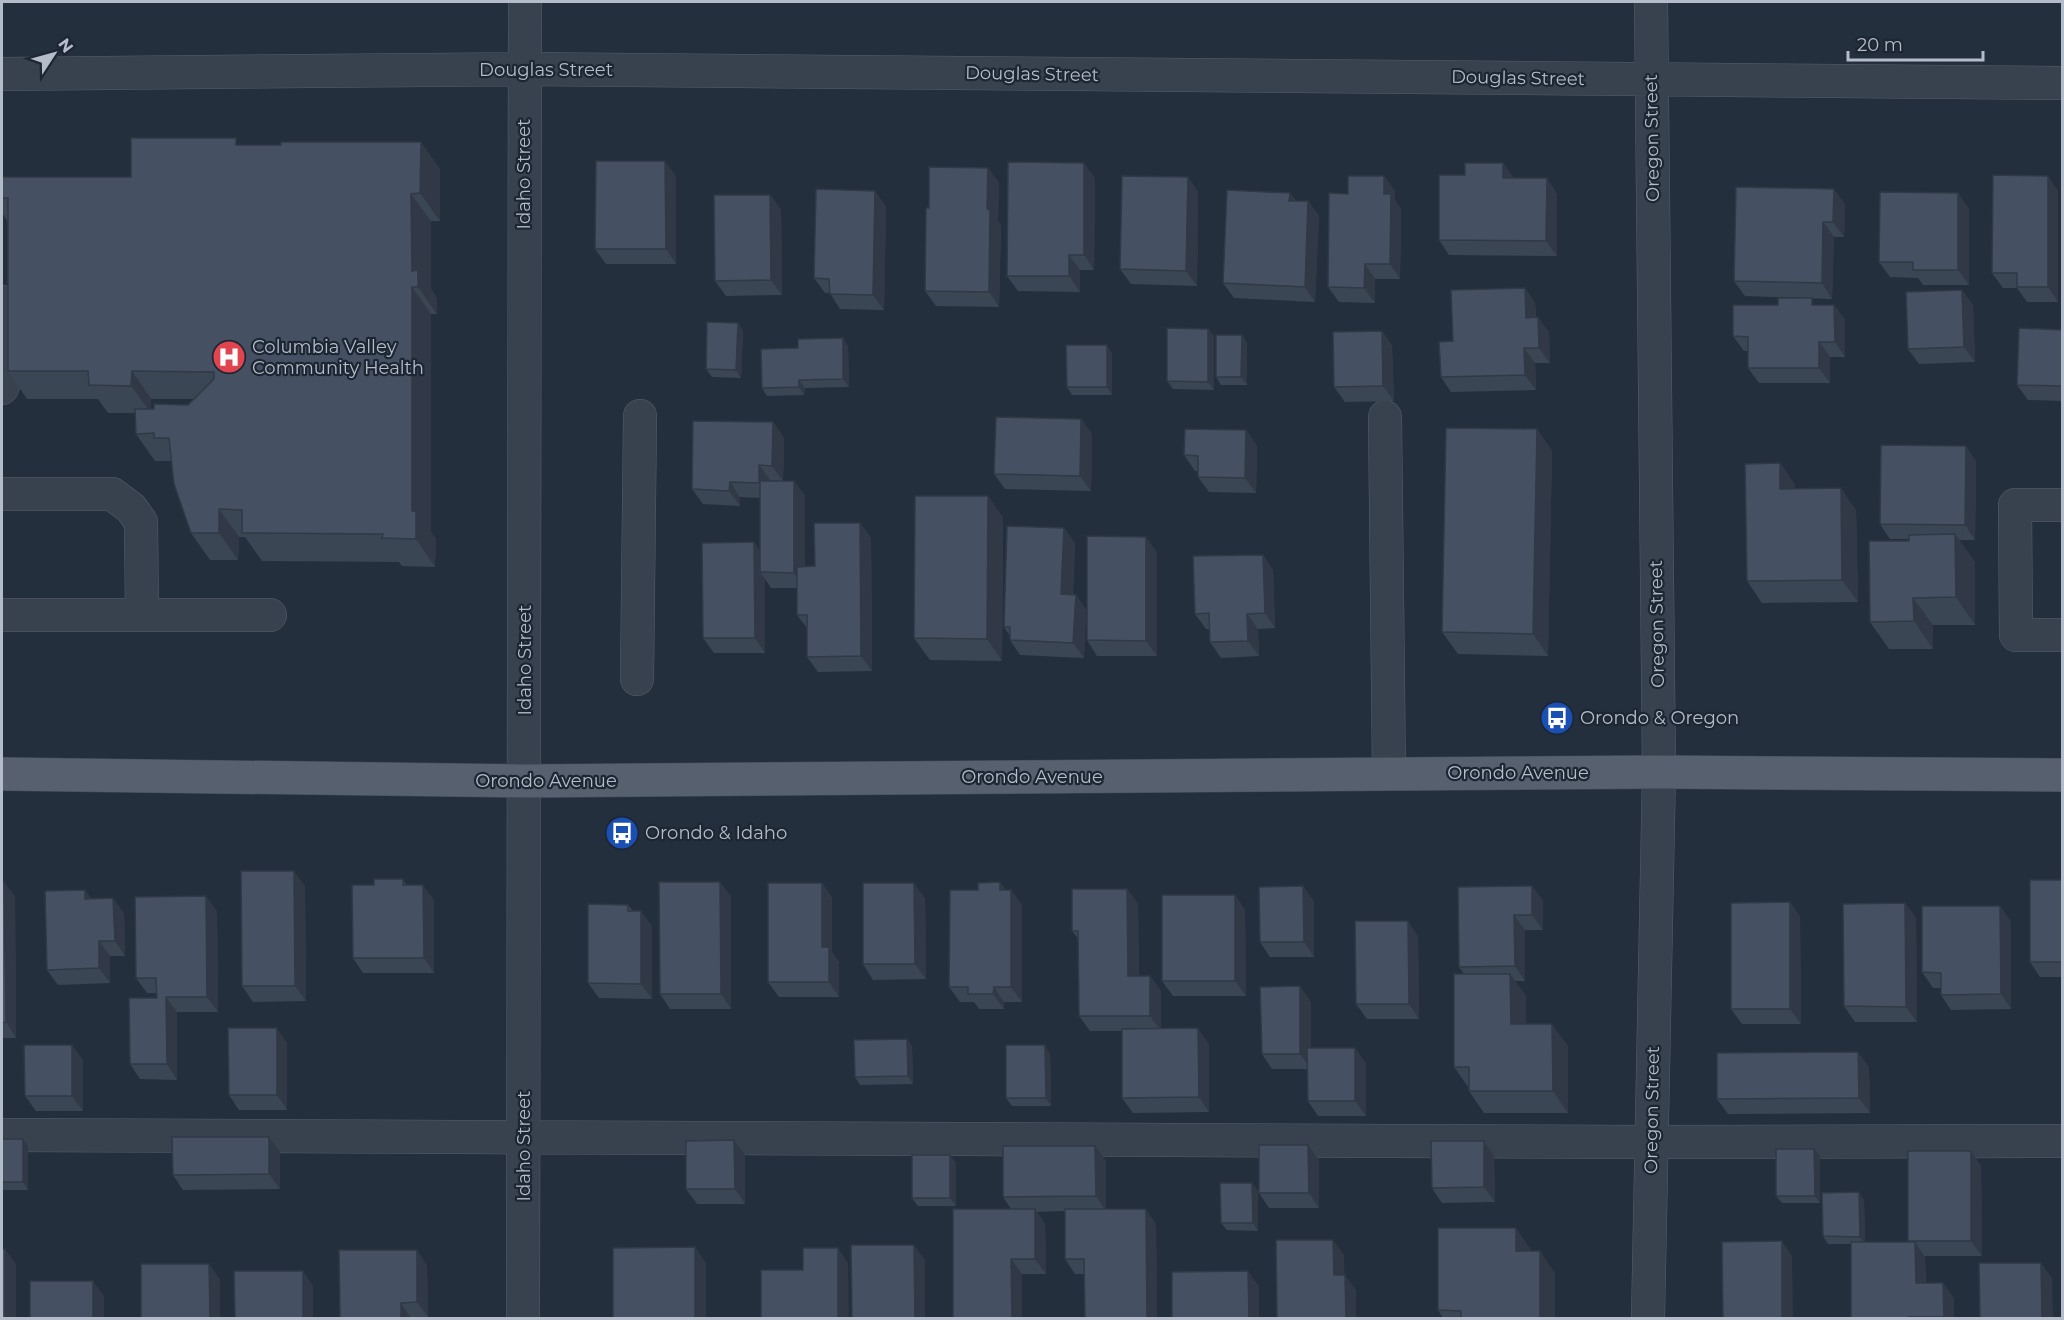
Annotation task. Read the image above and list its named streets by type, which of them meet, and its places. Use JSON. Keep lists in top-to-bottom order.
{
  "streets": {
    "main road": ["Orondo Avenue"],
    "street": ["Douglas Street", "Oregon Street", "Idaho Street"]
  },
  "crossings": [
    ["Douglas Street", "Oregon Street"],
    ["Douglas Street", "Idaho Street"],
    ["Oregon Street", "Orondo Avenue"],
    ["Idaho Street", "Orondo Avenue"]
  ],
  "places": {
    "hospital": ["Columbia Valley Community Health"],
    "bus stop": ["Orondo & Oregon", "Orondo & Idaho"]
  },
  "scale_bar": "20 m",
  "north": "top right"
}
